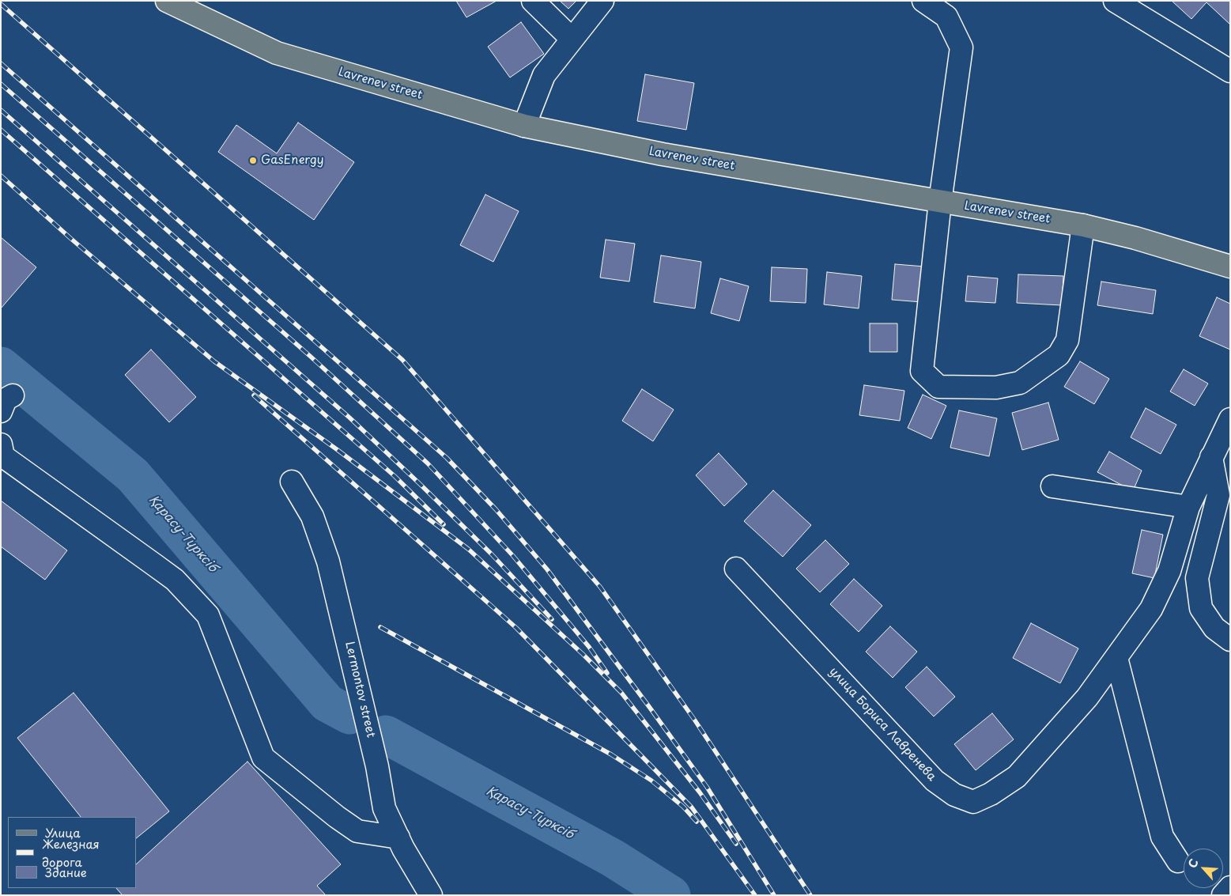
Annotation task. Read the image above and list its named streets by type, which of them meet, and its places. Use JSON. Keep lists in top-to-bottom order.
{
  "streets": {
    "main road": ["Lavrenev street"],
    "street": ["Lermontov street", "улица Бориса Лавренева"]
  },
  "water": ["Қарасу-Түрксіб"],
  "places": ["GasEnergy"],
  "legend": ["Улица", "Железная дорога", "Здание"],
  "north": "top left"
}
